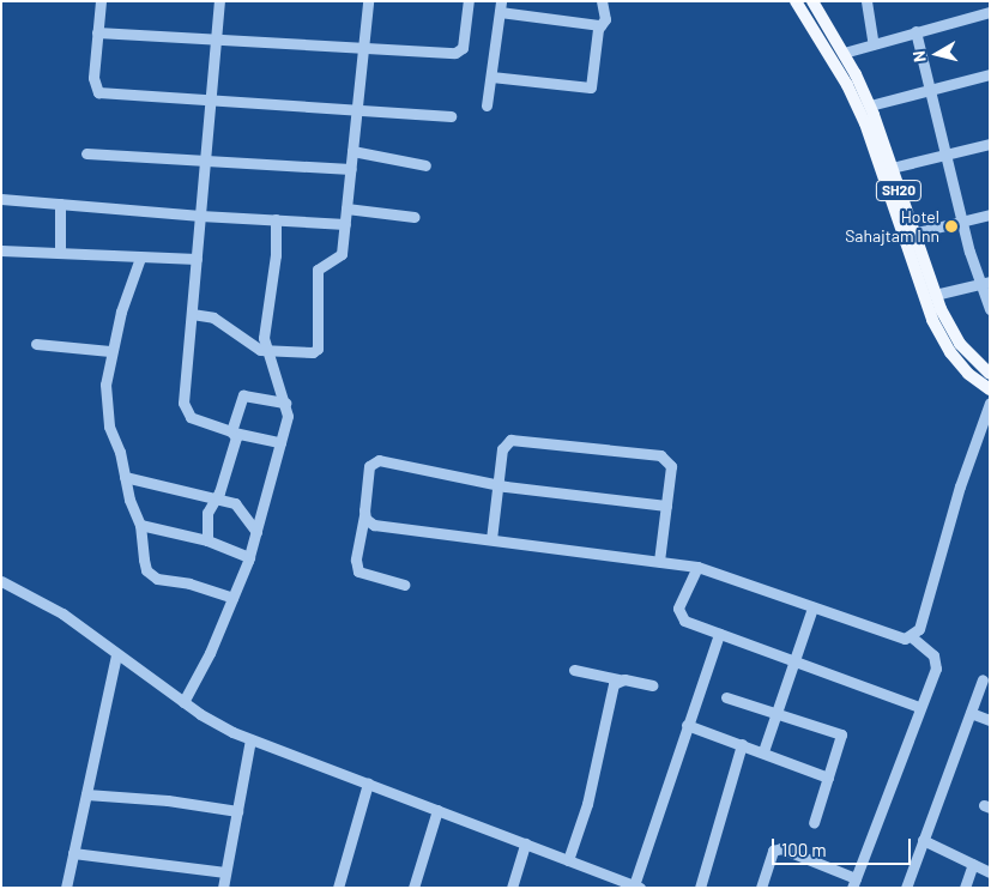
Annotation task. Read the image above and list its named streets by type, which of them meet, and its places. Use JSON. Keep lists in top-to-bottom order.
{
  "streets": {
    "main road": ["SH20"]
  },
  "places": ["Hotel Sahajtam Inn"],
  "scale_bar": "100 m",
  "north": "left"
}
